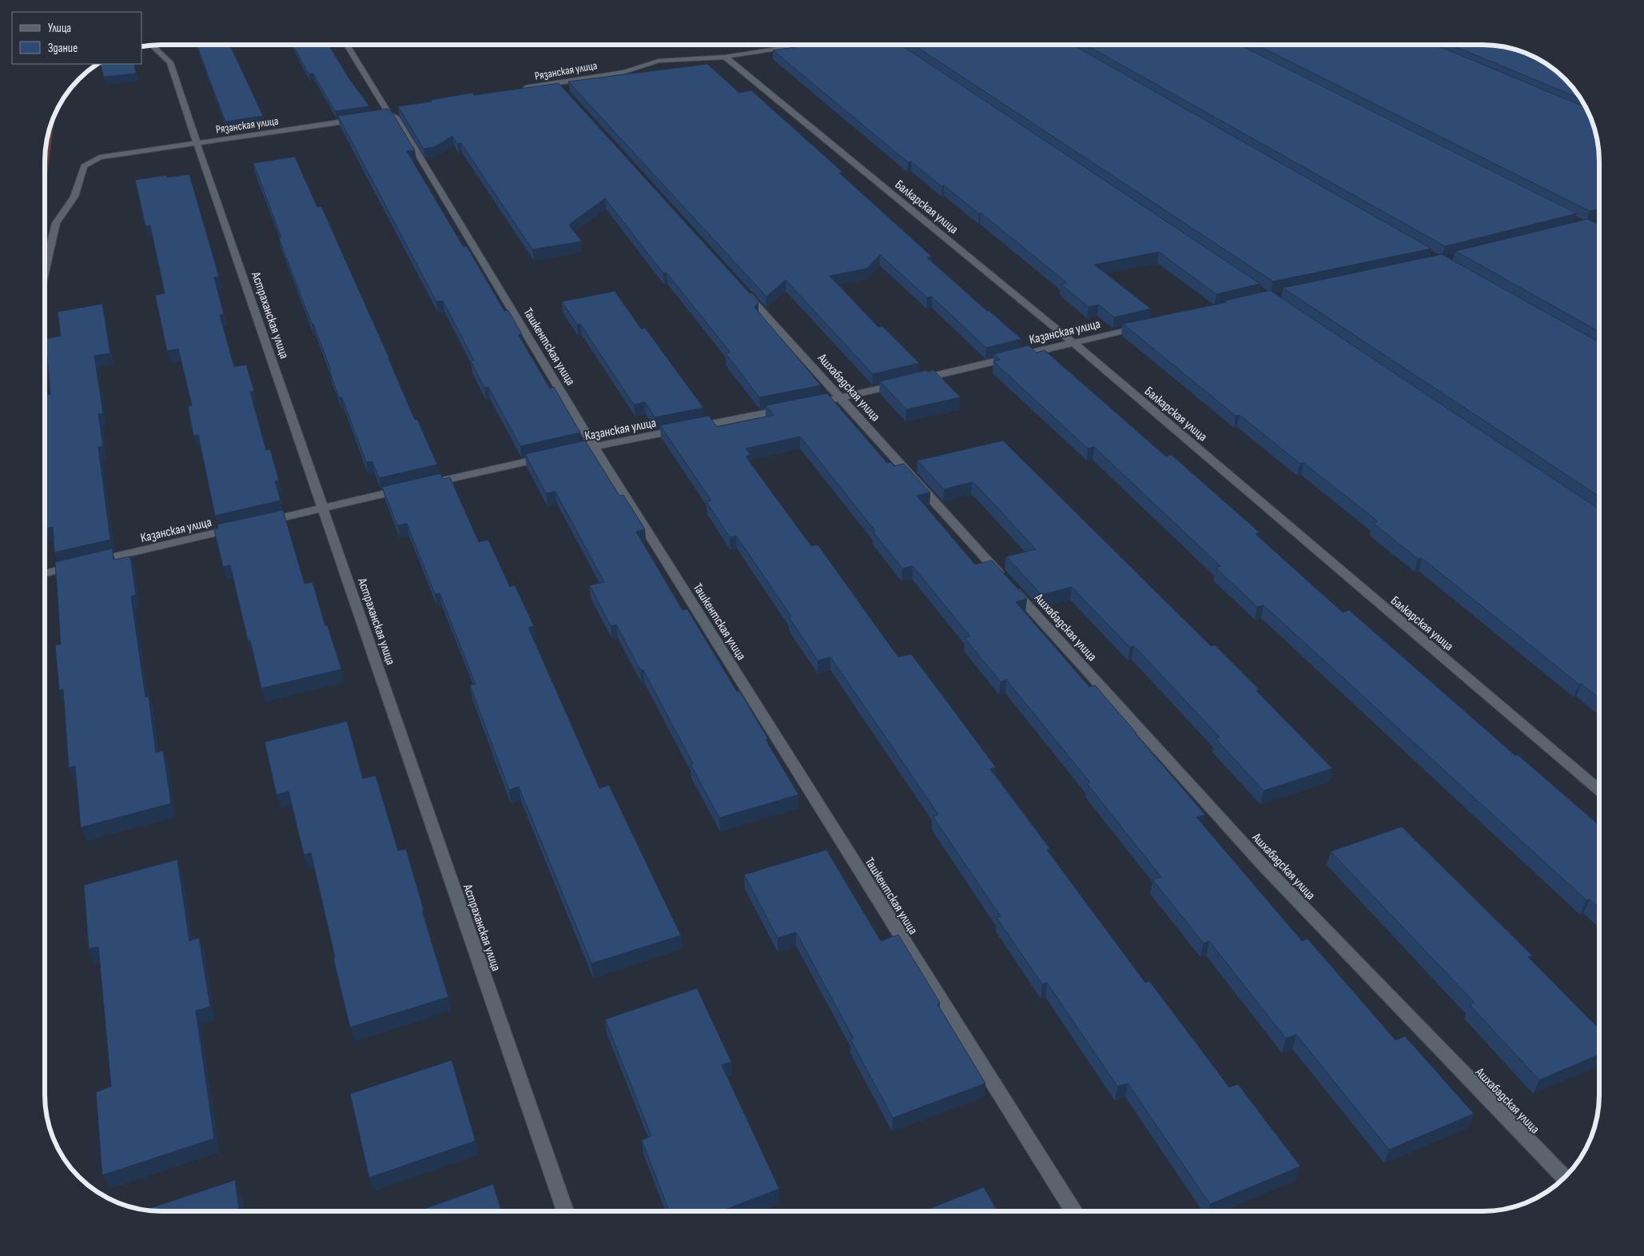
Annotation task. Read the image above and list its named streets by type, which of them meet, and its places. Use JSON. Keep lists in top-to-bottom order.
{
  "streets": {
    "street": [
      "Рязанская улица",
      "Балкарская улица",
      "Астраханская улица",
      "Казанская улица",
      "Ташкентская улица",
      "Ашхабадская улица"
    ]
  },
  "crossings": [
    ["Рязанская улица", "Балкарская улица"],
    ["Рязанская улица", "Астраханская улица"],
    ["Балкарская улица", "Казанская улица"],
    ["Казанская улица", "Ташкентская улица"]
  ],
  "legend": ["Улица", "Здание"]
}
